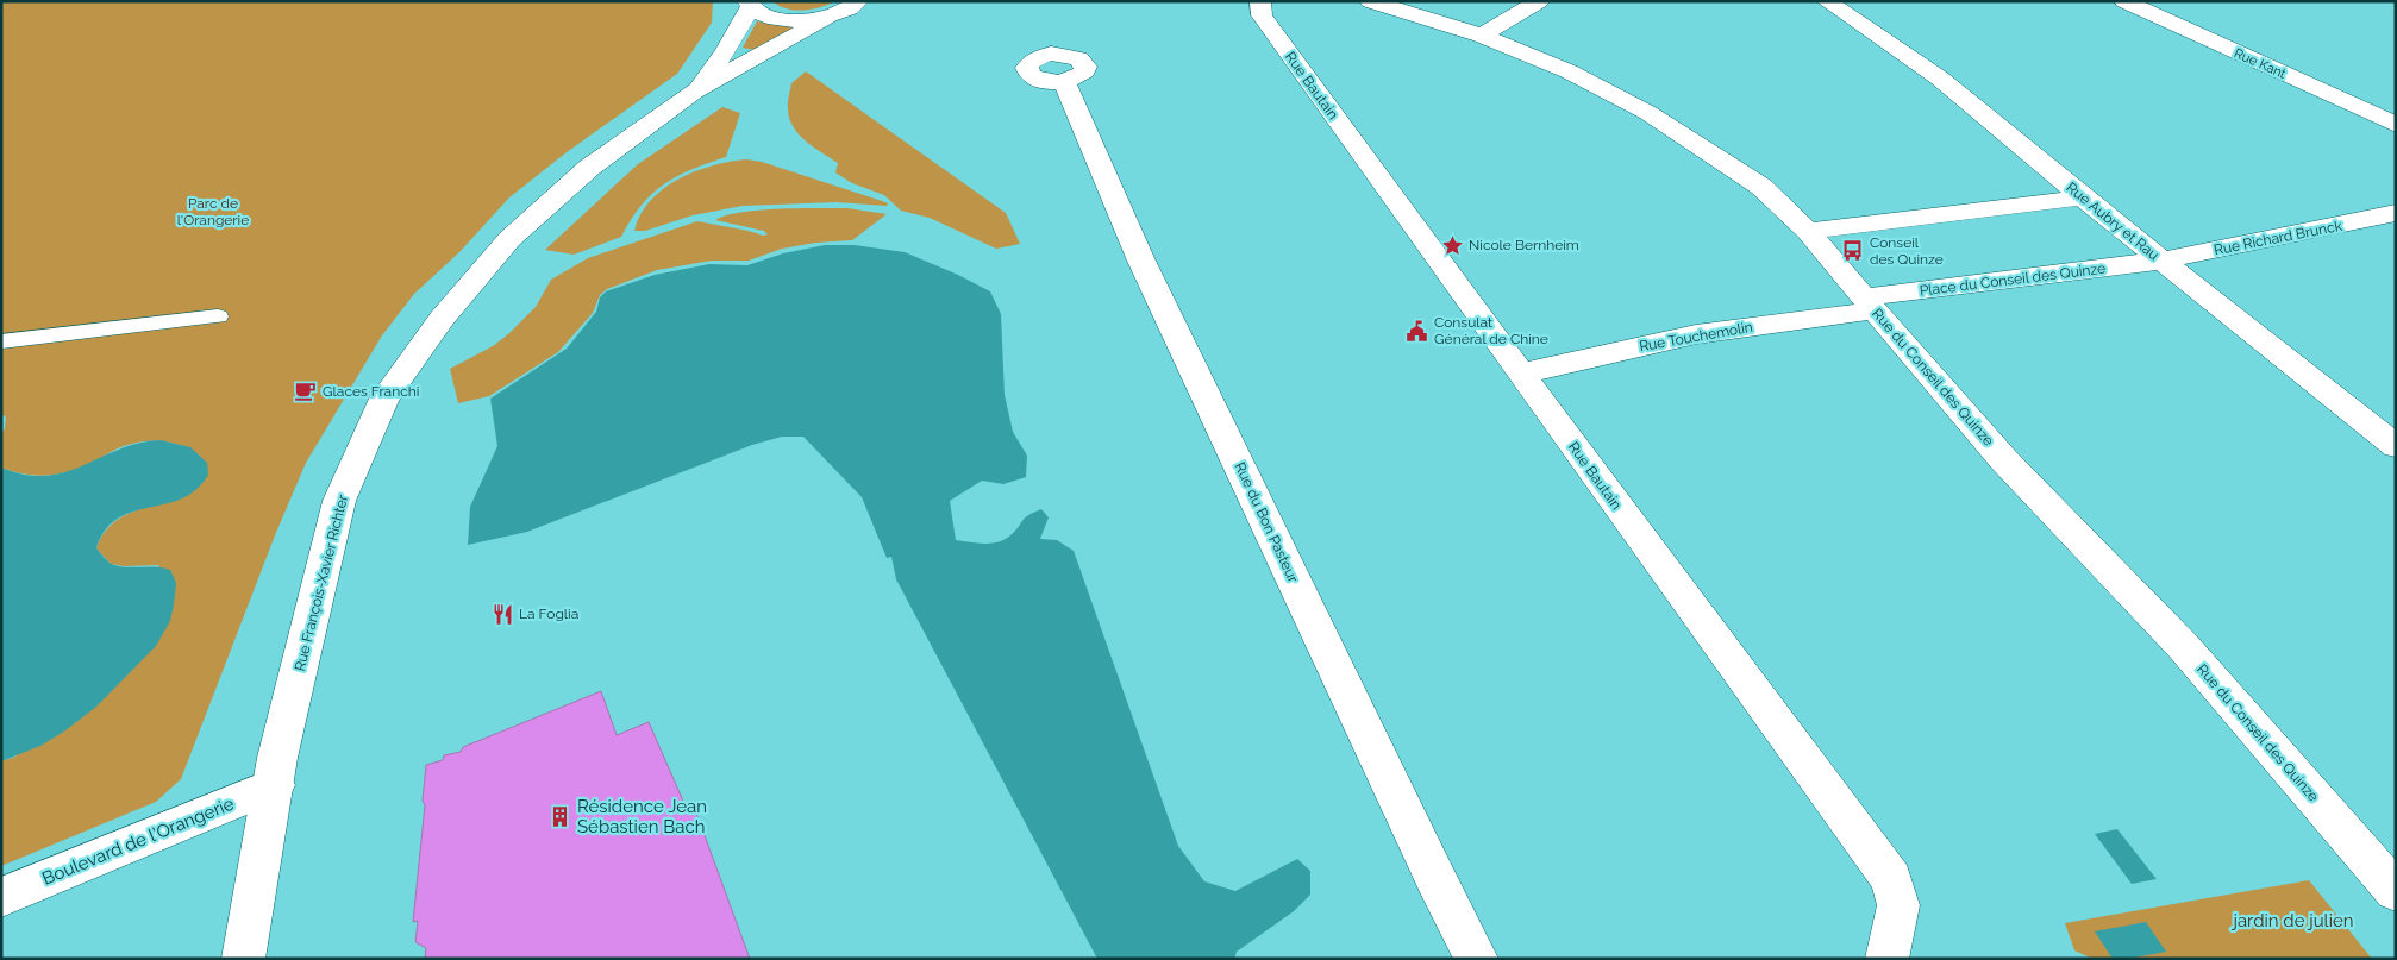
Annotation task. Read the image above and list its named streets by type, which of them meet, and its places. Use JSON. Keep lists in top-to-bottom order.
{
  "streets": {
    "street": [
      "Rue Kant",
      "Rue Bautain",
      "Rue Aubry et Rau",
      "Rue Richard Brunck",
      "Place du Conseil des Quinze",
      "Rue Touchemolin",
      "Rue du Conseil des Quinze",
      "Rue du Bon Pasteur",
      "Rue François-Xavier Richter",
      "Boulevard de l'Orangerie"
    ]
  },
  "crossings": [
    ["Rue Bautain", "Rue Touchemolin"],
    ["Rue Aubry et Rau", "Rue Richard Brunck"],
    ["Rue Aubry et Rau", "Place du Conseil des Quinze"],
    ["Rue Richard Brunck", "Place du Conseil des Quinze"],
    ["Place du Conseil des Quinze", "Rue Touchemolin"],
    ["Place du Conseil des Quinze", "Rue du Conseil des Quinze"],
    ["Rue Touchemolin", "Rue du Conseil des Quinze"],
    ["Rue François-Xavier Richter", "Boulevard de l'Orangerie"]
  ],
  "parks": ["Parc de l'Orangerie", "jardin de julien"],
  "places": {
    "place": ["Nicole Bernheim"],
    "bus stop": ["Conseil des Quinze"],
    "public building": ["Consulat Général de Chine"],
    "cafe": ["Glaces Franchi"],
    "restaurant": ["La Foglia"],
    "building": ["Résidence Jean Sébastien Bach"]
  }
}
